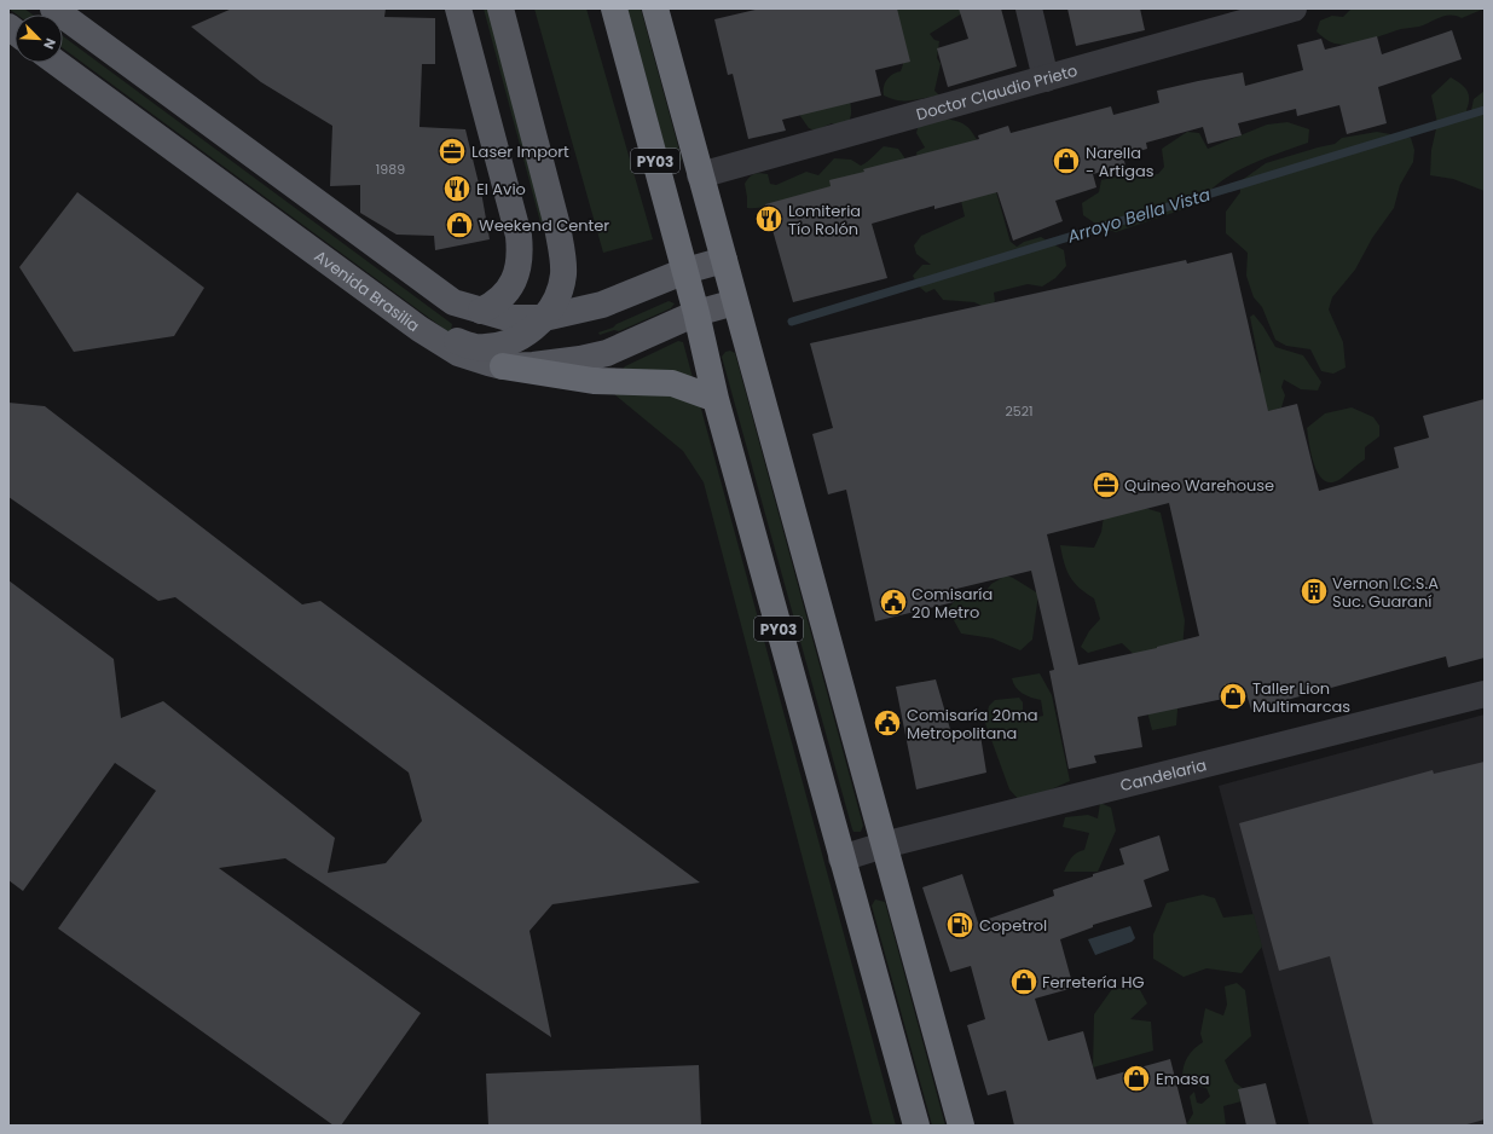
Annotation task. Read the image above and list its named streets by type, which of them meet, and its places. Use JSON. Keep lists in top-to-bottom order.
{
  "streets": {
    "highway": ["PY03"],
    "main road": ["Avenida Brasilia"],
    "street": ["Doctor Claudio Prieto", "Candelaria"]
  },
  "crossings": [
    ["Doctor Claudio Prieto", "PY03"],
    ["PY03", "Avenida Brasilia"],
    ["PY03", "Candelaria"]
  ],
  "water": ["Arroyo Bella Vista"],
  "places": {
    "office": ["Laser Import", "Quineo Warehouse"],
    "shop": [
      "Narella - Artigas",
      "Weekend Center",
      "Taller Lion Multimarcas",
      "Ferretería HG",
      "Emasa"
    ],
    "restaurant": ["El Avio", "Lomiteria Tío Rolón"],
    "building": ["Vernon I.C.S.A Suc. Guaraní"],
    "public building": ["Comisaría 20 Metro", "Comisaría 20ma Metropolitana"],
    "fuel station": ["Copetrol"]
  },
  "house_numbers": ["1989", "2521"],
  "north": "bottom right"
}
